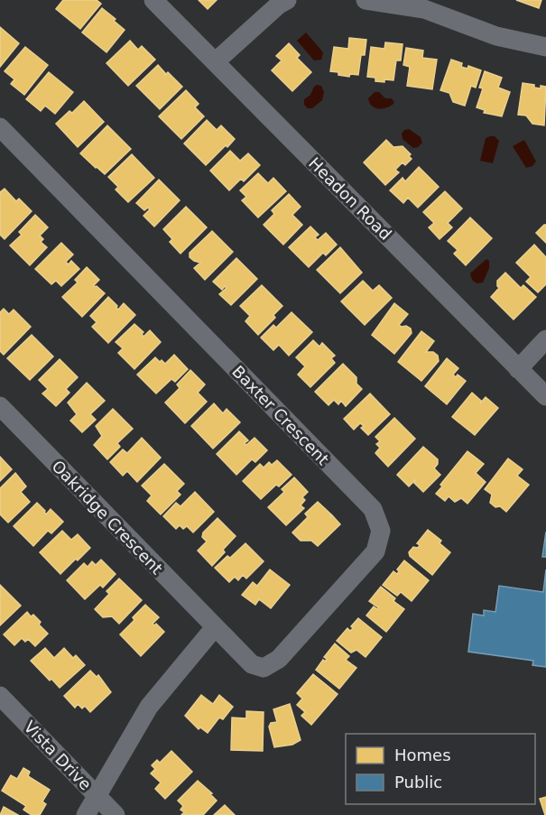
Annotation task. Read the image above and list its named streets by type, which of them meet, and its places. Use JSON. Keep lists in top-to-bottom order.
{
  "streets": {
    "street": [
      "Headon Road",
      "Baxter Crescent",
      "Oakridge Crescent",
      "Vista Drive"
    ]
  },
  "crossings": [
    ["Baxter Crescent", "Oakridge Crescent"]
  ],
  "legend": ["Homes", "Public"]
}
